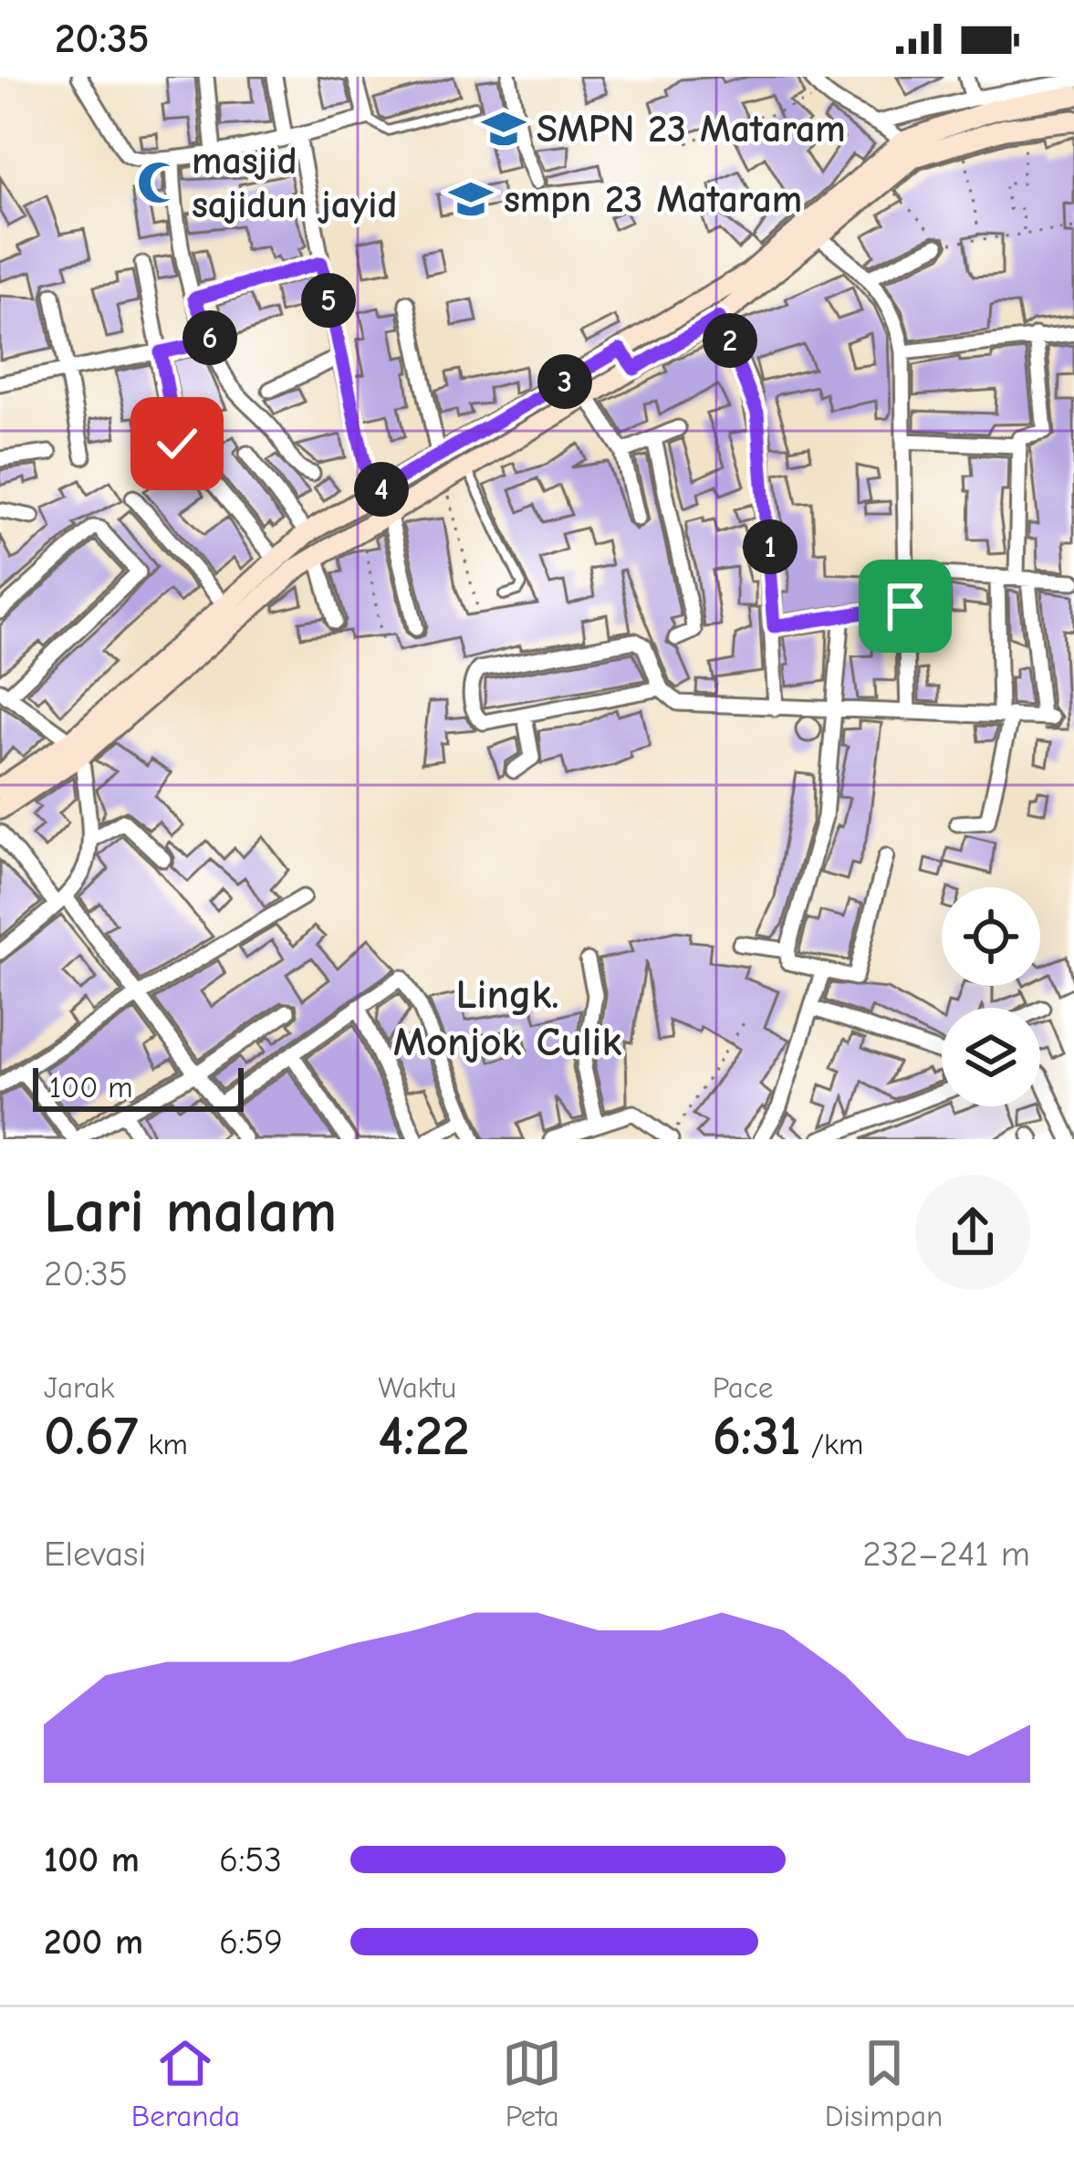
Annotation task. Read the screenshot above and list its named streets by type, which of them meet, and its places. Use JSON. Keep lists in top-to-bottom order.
{
  "districts": ["Lingk. Monjok Culik"],
  "places": {
    "school or university": ["SMPN 23 Mataram", "smpn 23 Mataram"],
    "mosque": ["masjid sajidun jayid"]
  },
  "scale_bar": "100 m",
  "page": {
    "status": "20:35",
    "pins": [
      "5",
      "6",
      "2",
      "3",
      "4",
      "1"
    ],
    "scale": "100 m",
    "heading": ["Lari malam", "20:35"],
    "stats": [
      ["Jarak", "0.67 km"],
      ["Waktu", "4:22"],
      ["Pace", "6:31 /km"]
    ],
    "chart": ["Elevasi", "232–241 m"],
    "list": [
      {
        "name": "100 m",
        "note": "6:53"
      },
      {
        "name": "200 m",
        "note": "6:59"
      }
    ],
    "tabs": ["Beranda", "Peta", "Disimpan"]
  }
}
